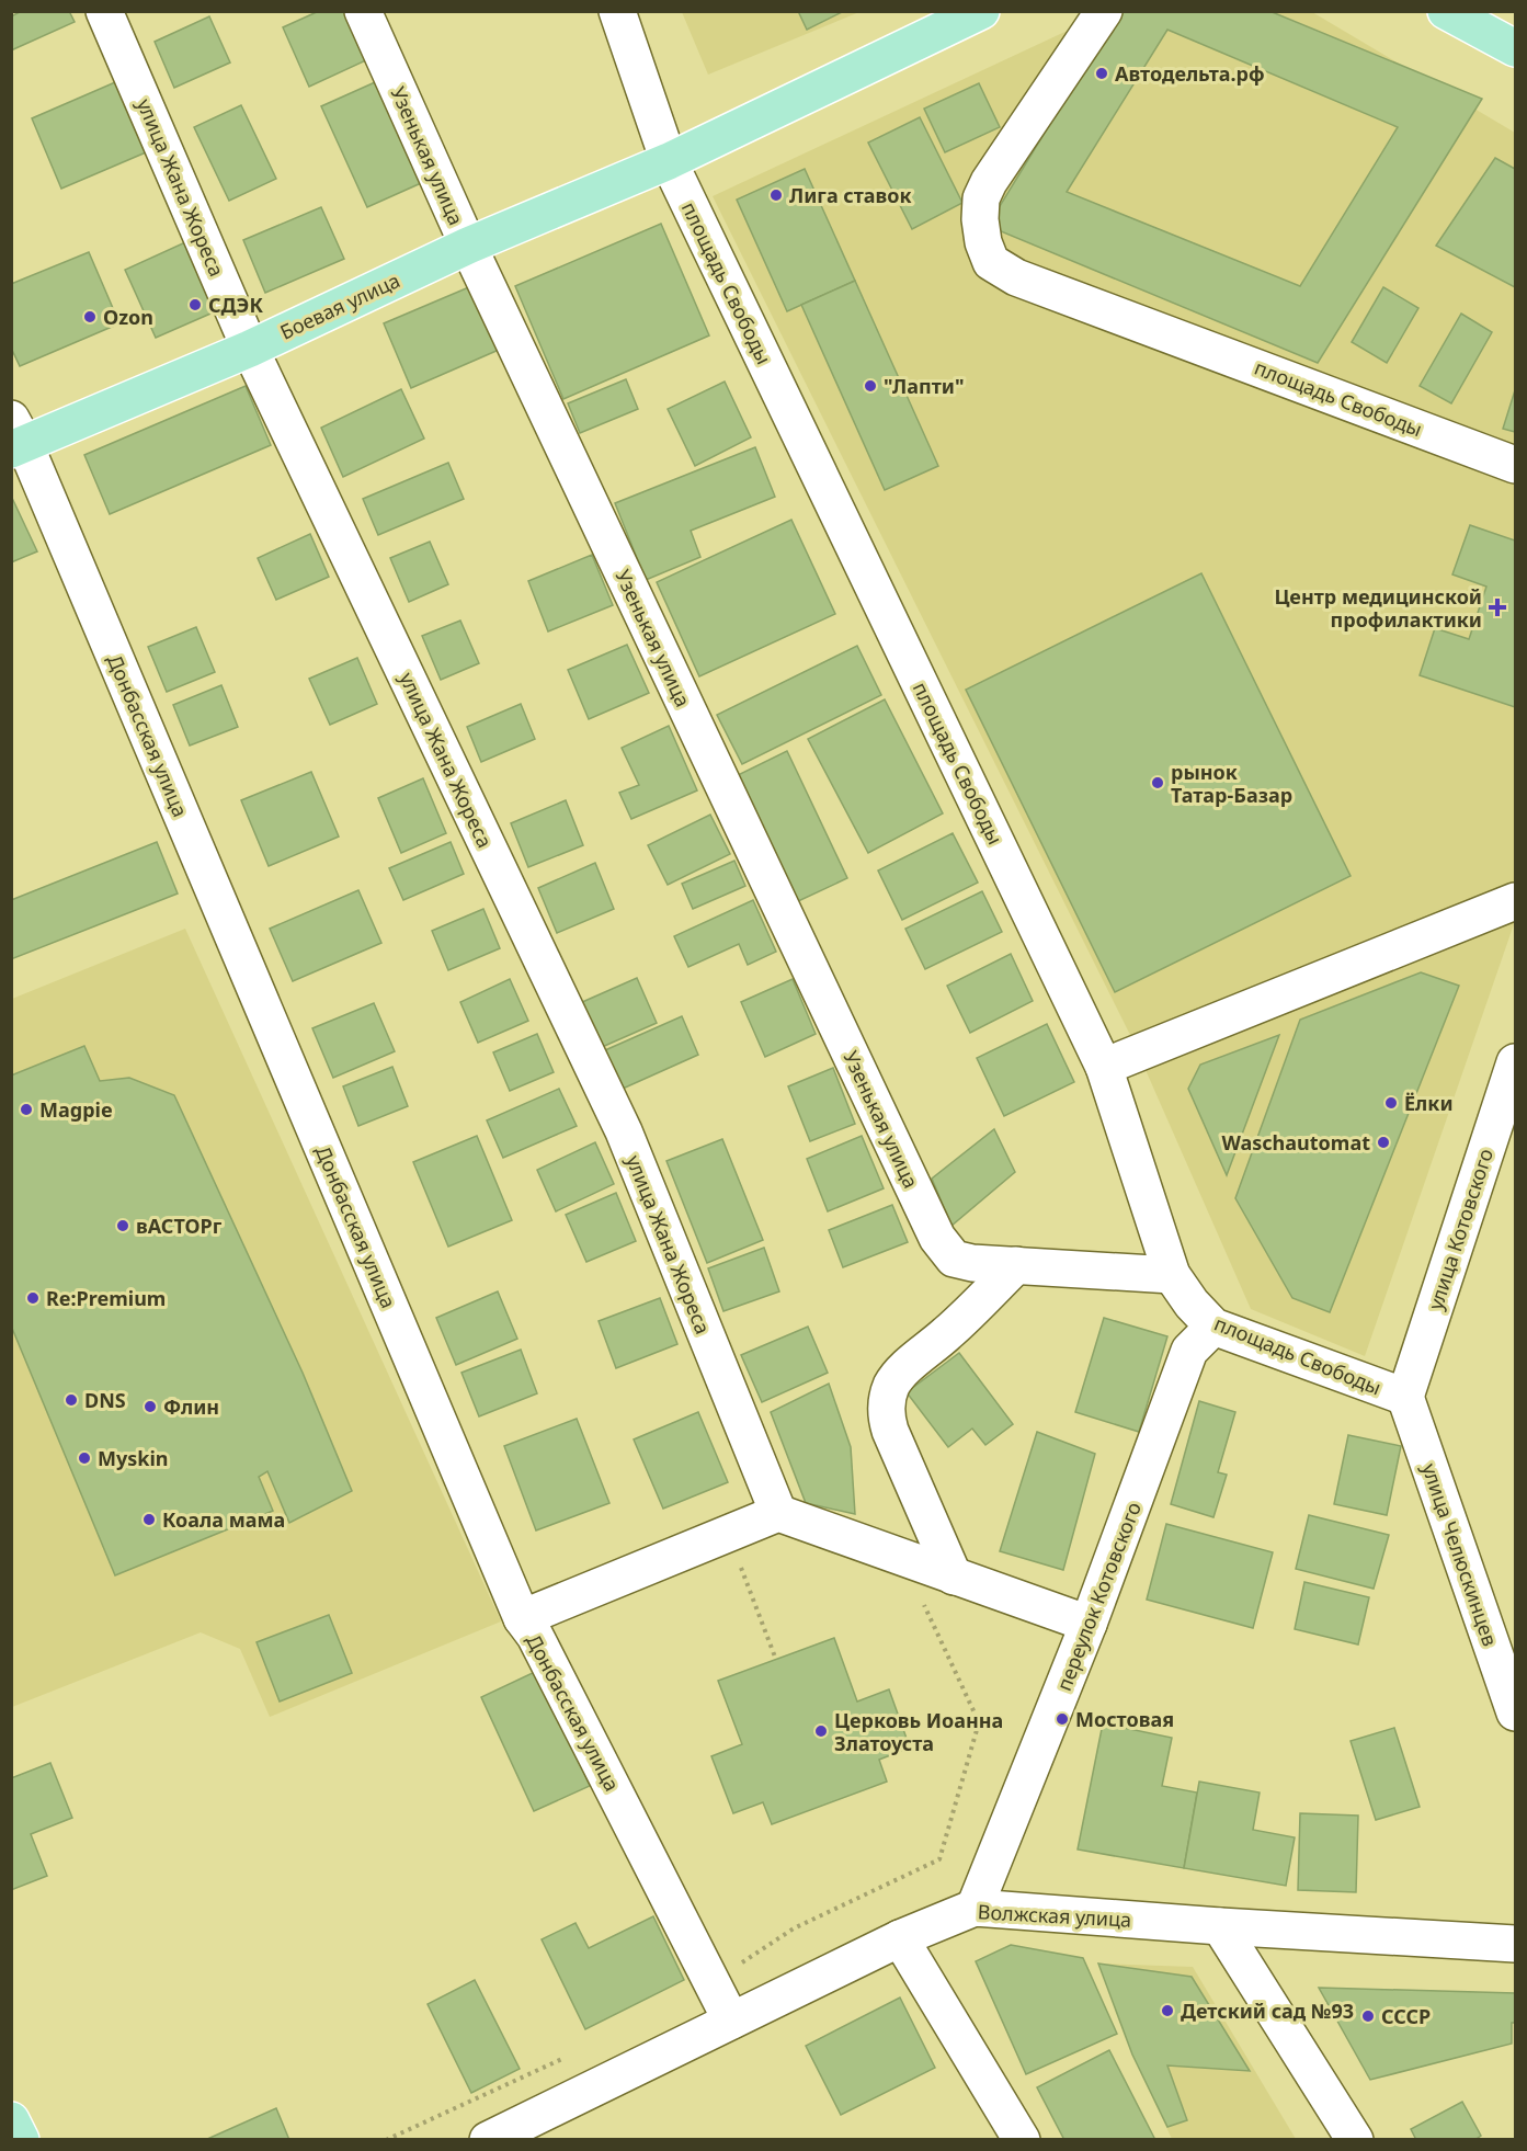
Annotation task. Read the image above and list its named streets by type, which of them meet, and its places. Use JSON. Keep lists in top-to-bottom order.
{
  "streets": {
    "main road": ["Боевая улица"],
    "street": [
      "Узенькая улица",
      "улица Жана Жореса",
      "площадь Свободы",
      "Донбасская улица",
      "улица Котовского",
      "улица Челюскинцев",
      "переулок Котовского",
      "Волжская улица"
    ]
  },
  "crossings": [
    ["Узенькая улица", "Боевая улица"],
    ["улица Жана Жореса", "Боевая улица"],
    ["площадь Свободы", "Боевая улица"],
    ["площадь Свободы", "улица Котовского"],
    ["площадь Свободы", "улица Челюскинцев"],
    ["площадь Свободы", "переулок Котовского"],
    ["Боевая улица", "Донбасская улица"],
    ["Донбасская улица", "Волжская улица"],
    ["улица Котовского", "улица Челюскинцев"],
    ["переулок Котовского", "Волжская улица"]
  ],
  "places": {
    "other": [
      "Автодельта.рф",
      "Лига ставок",
      "СДЭК",
      "Ozon",
      "\"Лапти\"",
      "рынок Татар-Базар",
      "Ёлки",
      "Magpie",
      "Waschautomat",
      "вАСТОРг",
      "Re:Premium",
      "DNS",
      "Флин",
      "Myskin",
      "Коала мама",
      "Мостовая",
      "Церковь Иоанна Златоуста",
      "Детский сад №93",
      "СССР"
    ],
    "health": ["Центр медицинской профилактики"]
  }
}
